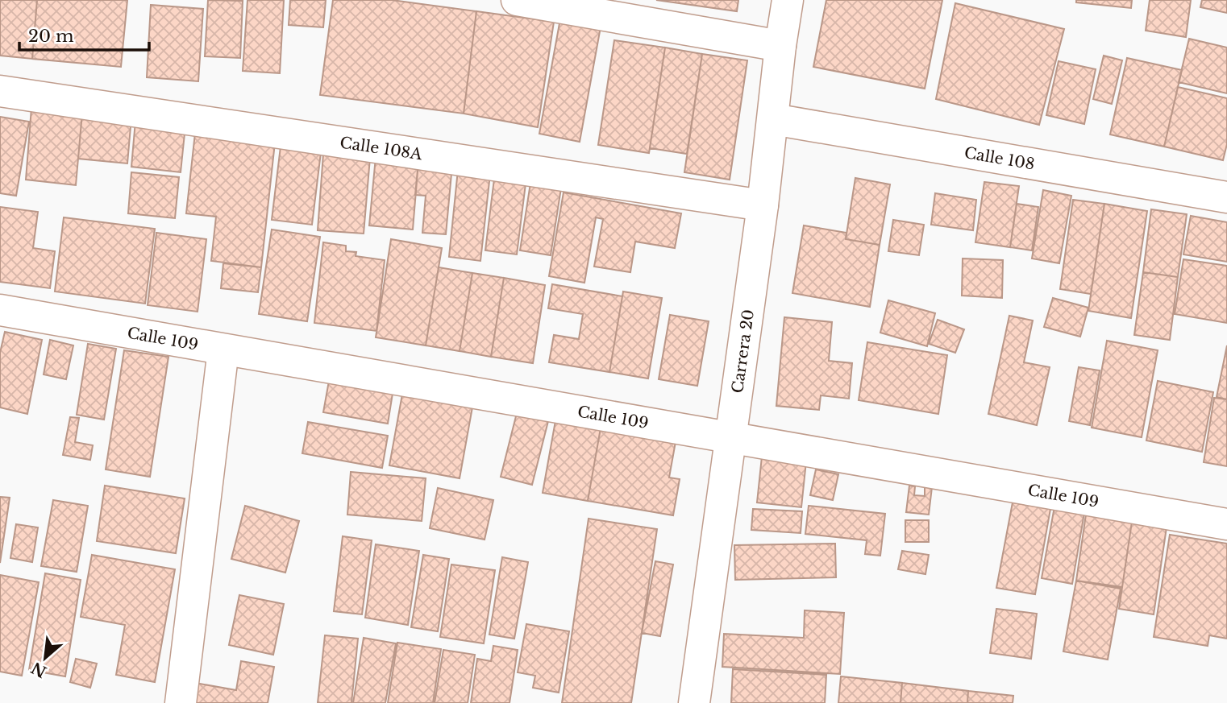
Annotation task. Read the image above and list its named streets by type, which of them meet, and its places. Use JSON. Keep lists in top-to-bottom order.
{
  "streets": {
    "street": [
      "Calle 108A",
      "Calle 108",
      "Calle 109",
      "Carrera 20"
    ]
  },
  "crossings": [
    ["Calle 108A", "Carrera 20"],
    ["Calle 108", "Carrera 20"],
    ["Calle 109", "Carrera 20"]
  ],
  "scale_bar": "20 m",
  "north": "bottom left"
}
